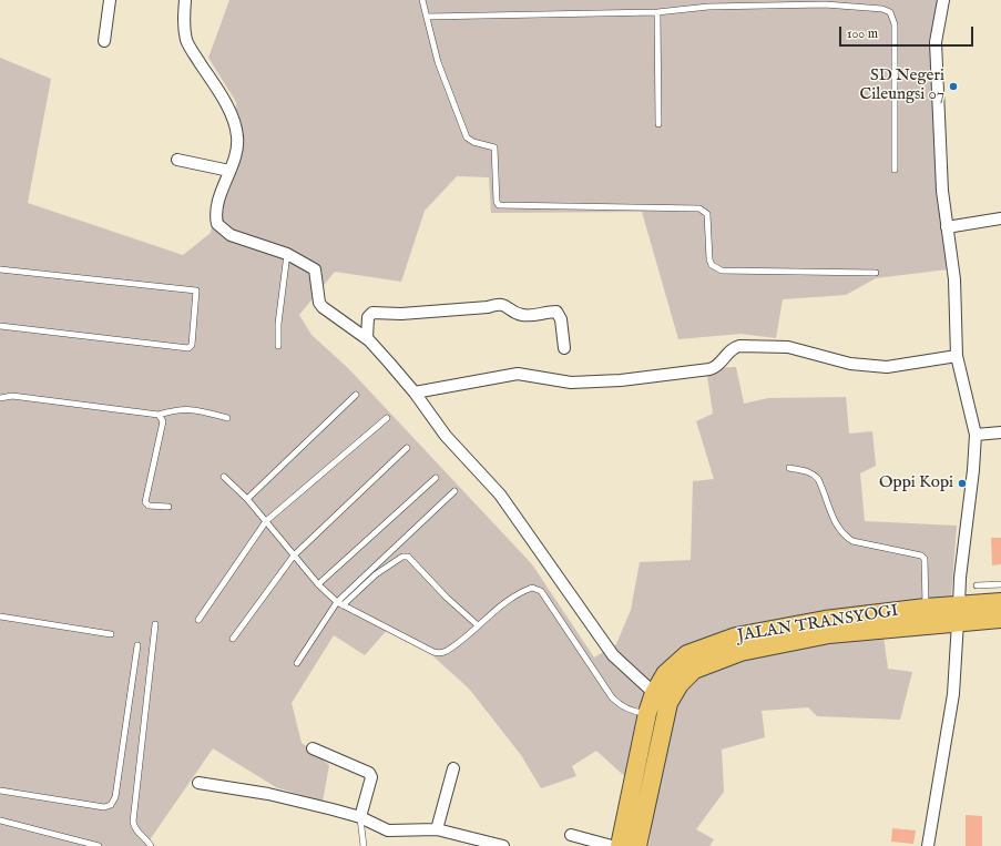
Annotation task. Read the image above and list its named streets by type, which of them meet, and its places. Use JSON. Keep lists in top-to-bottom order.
{
  "streets": {
    "highway": ["JALAN TRANSYOGI"]
  },
  "places": ["SD Negeri Cileungsi 07", "Oppi Kopi"],
  "scale_bar": "100 m"
}
